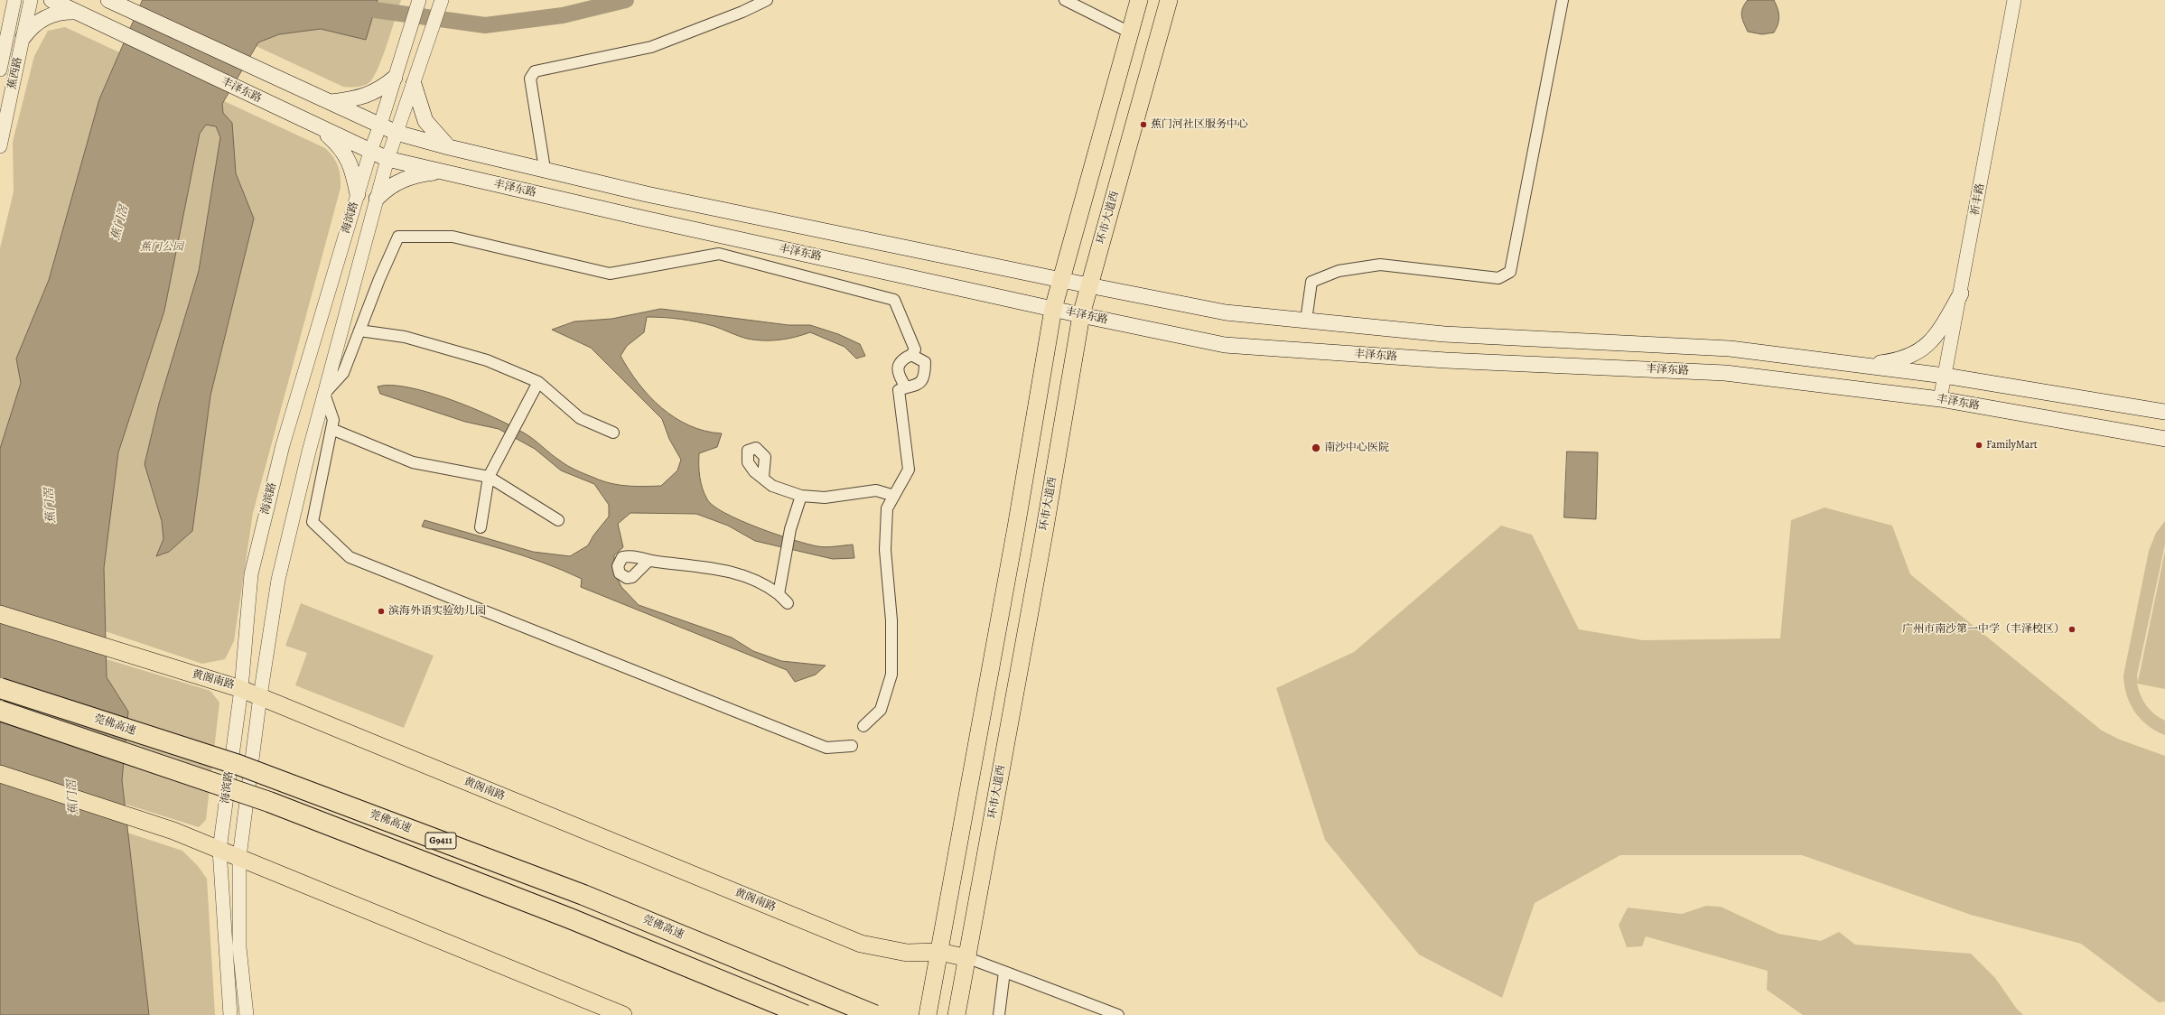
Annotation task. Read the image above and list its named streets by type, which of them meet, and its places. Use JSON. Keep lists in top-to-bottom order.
{
  "streets": {
    "highway": ["莞佛高速", "G9411"],
    "main road": ["丰泽东路", "环市大道西", "黄阁南路"],
    "street": ["蕉西路", "祈丰路", "海滨路"]
  },
  "crossings": [
    ["丰泽东路", "祈丰路"],
    ["丰泽东路", "海滨路"],
    ["丰泽东路", "环市大道西"],
    ["海滨路", "黄阁南路"],
    ["环市大道西", "黄阁南路"]
  ],
  "water": ["蕉门滘"],
  "parks": ["蕉门公园"],
  "places": [
    "蕉门河社区服务中心",
    "FamilyMart",
    "南沙中心医院",
    "滨海外语实验幼儿园",
    "广州市南沙第一中学（丰泽校区）"
  ]
}
